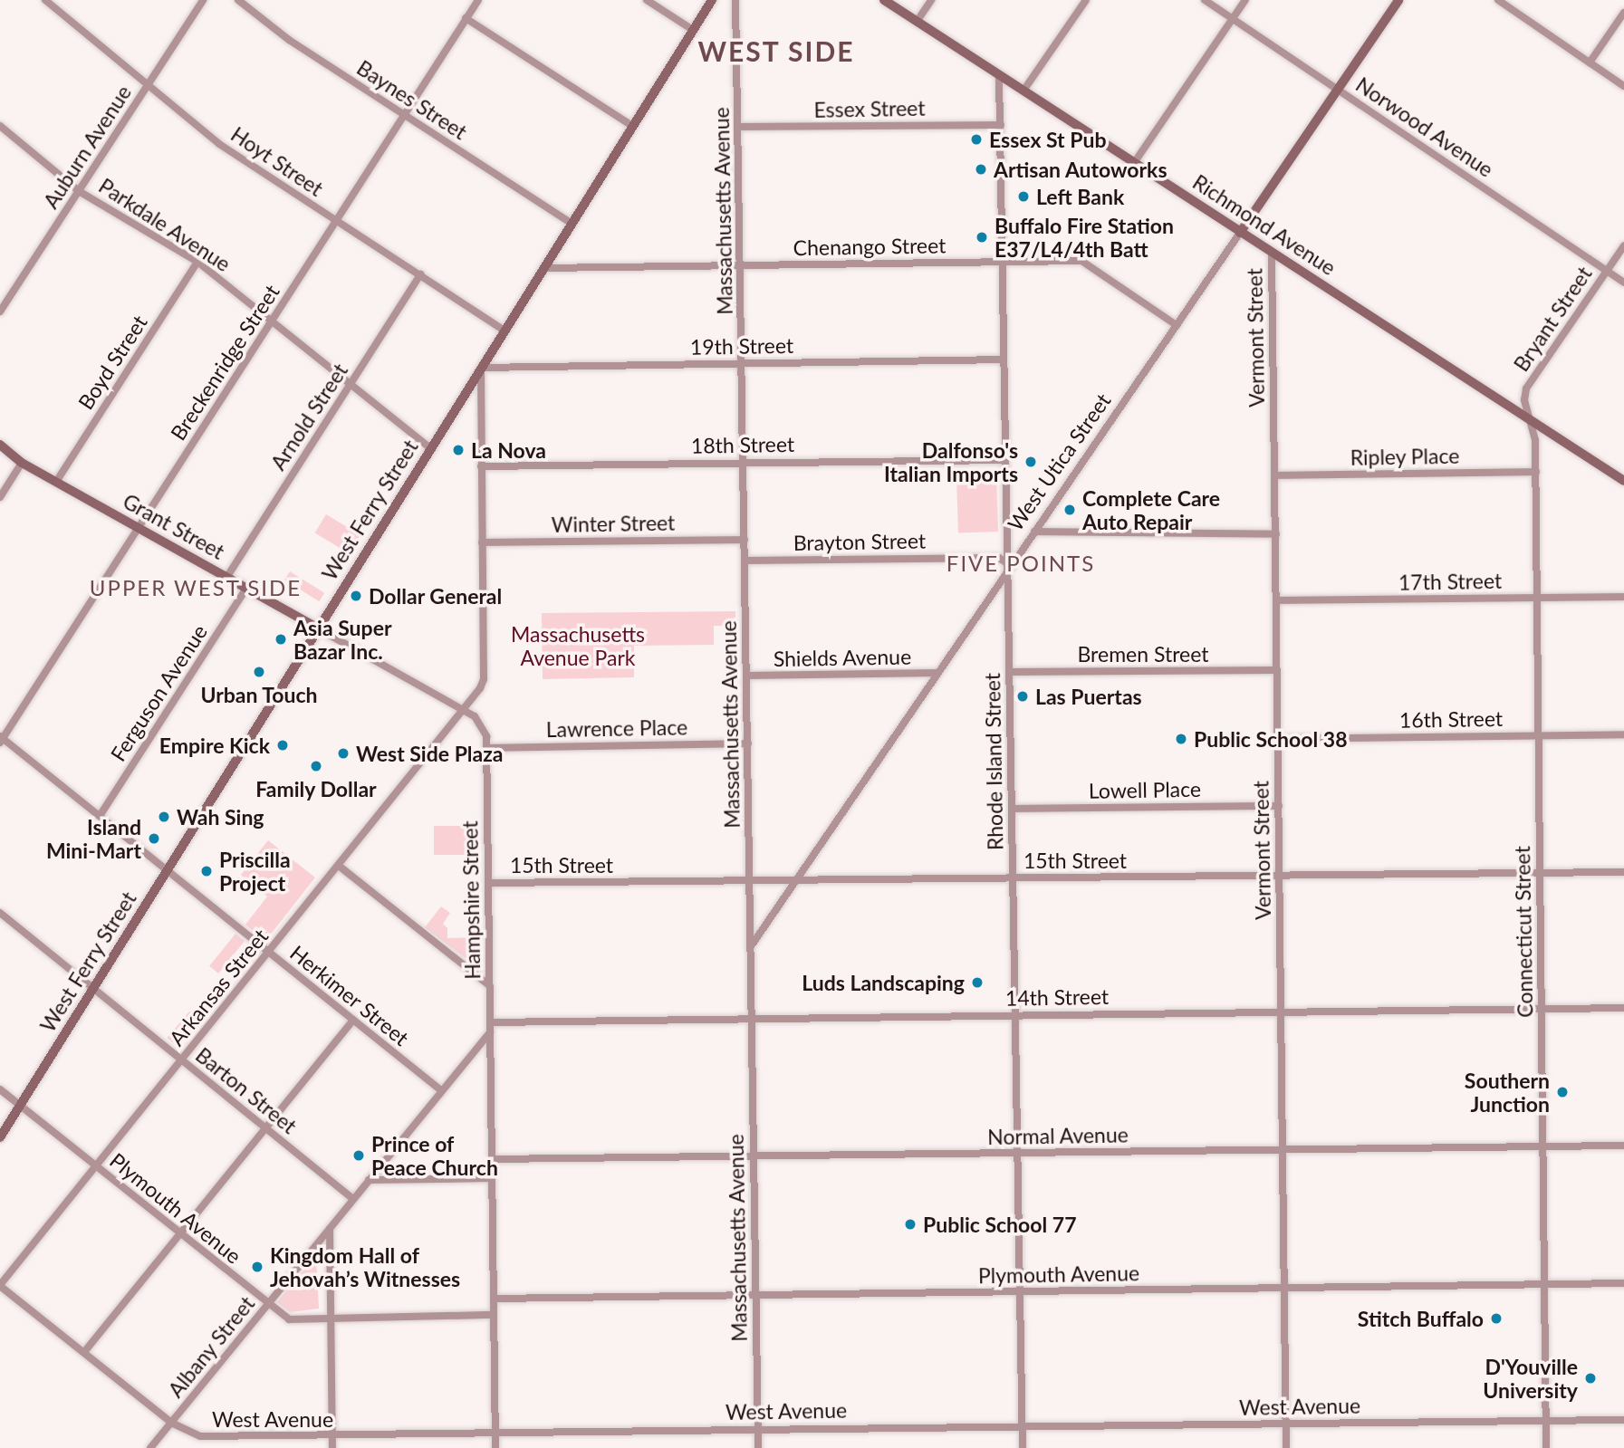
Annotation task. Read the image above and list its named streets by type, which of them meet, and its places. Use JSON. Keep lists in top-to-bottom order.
{
  "streets": {
    "street": [
      "Baynes Street",
      "Essex Street",
      "Norwood Avenue",
      "Auburn Avenue",
      "Hoyt Street",
      "Massachusetts Avenue",
      "Parkdale Avenue",
      "Richmond Avenue",
      "Chenango Street",
      "Bryant Street",
      "Vermont Street",
      "19th Street",
      "Boyd Street",
      "Breckenridge Street",
      "Arnold Street",
      "18th Street",
      "Ripley Place",
      "West Utica Street",
      "West Ferry Street",
      "Winter Street",
      "Grant Street",
      "Brayton Street",
      "17th Street",
      "Bremen Street",
      "Shields Avenue",
      "Ferguson Avenue",
      "16th Street",
      "Lawrence Place",
      "Rhode Island Street",
      "Lowell Place",
      "15th Street",
      "Hampshire Street",
      "Connecticut Street",
      "Arkansas Street",
      "Herkimer Street",
      "14th Street",
      "Barton Street",
      "Normal Avenue",
      "Plymouth Avenue",
      "Albany Street",
      "West Avenue"
    ]
  },
  "crossings": [
    ["Baynes Street", "Breckenridge Street"],
    ["Baynes Street", "West Ferry Street"],
    ["Essex Street", "Massachusetts Avenue"],
    ["Essex Street", "Rhode Island Street"],
    ["Norwood Avenue", "Bryant Street"],
    ["Norwood Avenue", "West Utica Street"],
    ["Auburn Avenue", "Hoyt Street"],
    ["Auburn Avenue", "Parkdale Avenue"],
    ["Hoyt Street", "Breckenridge Street"],
    ["Hoyt Street", "Arnold Street"],
    ["Hoyt Street", "West Ferry Street"],
    ["Massachusetts Avenue", "Chenango Street"],
    ["Massachusetts Avenue", "19th Street"],
    ["Massachusetts Avenue", "18th Street"],
    ["Massachusetts Avenue", "West Utica Street"],
    ["Massachusetts Avenue", "Winter Street"],
    ["Massachusetts Avenue", "Brayton Street"],
    ["Massachusetts Avenue", "Shields Avenue"],
    ["Massachusetts Avenue", "Lawrence Place"],
    ["Massachusetts Avenue", "15th Street"],
    ["Massachusetts Avenue", "14th Street"],
    ["Massachusetts Avenue", "Normal Avenue"],
    ["Massachusetts Avenue", "Plymouth Avenue"],
    ["Massachusetts Avenue", "West Avenue"],
    ["Parkdale Avenue", "Boyd Street"],
    ["Parkdale Avenue", "Breckenridge Street"],
    ["Parkdale Avenue", "Arnold Street"],
    ["Parkdale Avenue", "West Ferry Street"],
    ["Richmond Avenue", "Bryant Street"],
    ["Richmond Avenue", "Vermont Street"],
    ["Richmond Avenue", "West Utica Street"],
    ["Richmond Avenue", "Rhode Island Street"],
    ["Richmond Avenue", "Connecticut Street"],
    ["Chenango Street", "West Utica Street"],
    ["Chenango Street", "West Ferry Street"],
    ["Chenango Street", "Rhode Island Street"],
    ["Bryant Street", "Connecticut Street"],
    ["Vermont Street", "Ripley Place"],
    ["Vermont Street", "17th Street"],
    ["Vermont Street", "Bremen Street"],
    ["Vermont Street", "16th Street"],
    ["Vermont Street", "Lowell Place"],
    ["Vermont Street", "15th Street"],
    ["Vermont Street", "14th Street"],
    ["Vermont Street", "Normal Avenue"],
    ["Vermont Street", "Plymouth Avenue"],
    ["Vermont Street", "West Avenue"],
    ["19th Street", "West Ferry Street"],
    ["19th Street", "Rhode Island Street"],
    ["Boyd Street", "Grant Street"],
    ["Breckenridge Street", "Grant Street"],
    ["Breckenridge Street", "Herkimer Street"],
    ["Arnold Street", "Grant Street"],
    ["18th Street", "Rhode Island Street"],
    ["Ripley Place", "Connecticut Street"],
    ["West Utica Street", "Brayton Street"],
    ["West Utica Street", "Shields Avenue"],
    ["West Utica Street", "Rhode Island Street"],
    ["West Utica Street", "15th Street"],
    ["West Ferry Street", "Grant Street"],
    ["West Ferry Street", "Herkimer Street"],
    ["West Ferry Street", "Barton Street"],
    ["West Ferry Street", "Plymouth Avenue"],
    ["Grant Street", "Ferguson Avenue"],
    ["Grant Street", "Hampshire Street"],
    ["Grant Street", "Arkansas Street"],
    ["Brayton Street", "Rhode Island Street"],
    ["17th Street", "Connecticut Street"],
    ["Bremen Street", "Rhode Island Street"],
    ["Ferguson Avenue", "Herkimer Street"],
    ["16th Street", "Connecticut Street"],
    ["Lawrence Place", "Hampshire Street"],
    ["Rhode Island Street", "Lowell Place"],
    ["Rhode Island Street", "15th Street"],
    ["Rhode Island Street", "14th Street"],
    ["Rhode Island Street", "Normal Avenue"],
    ["Rhode Island Street", "Plymouth Avenue"],
    ["Rhode Island Street", "West Avenue"],
    ["15th Street", "Hampshire Street"],
    ["15th Street", "Connecticut Street"],
    ["Hampshire Street", "Arkansas Street"],
    ["Hampshire Street", "14th Street"],
    ["Hampshire Street", "Normal Avenue"],
    ["Hampshire Street", "Plymouth Avenue"],
    ["Hampshire Street", "Albany Street"],
    ["Hampshire Street", "West Avenue"],
    ["Connecticut Street", "14th Street"],
    ["Connecticut Street", "Normal Avenue"],
    ["Connecticut Street", "Plymouth Avenue"],
    ["Connecticut Street", "West Avenue"],
    ["Arkansas Street", "Herkimer Street"],
    ["Arkansas Street", "Barton Street"],
    ["Arkansas Street", "Plymouth Avenue"],
    ["Arkansas Street", "West Avenue"],
    ["Herkimer Street", "Albany Street"],
    ["Barton Street", "Albany Street"],
    ["Plymouth Avenue", "Albany Street"],
    ["Albany Street", "West Avenue"]
  ],
  "districts": ["WEST SIDE", "FIVE POINTS", "UPPER WEST SIDE"],
  "parks": ["Massachusetts Avenue Park"],
  "places": [
    "Essex St Pub",
    "Artisan Autoworks",
    "Left Bank",
    "Buffalo Fire Station E37/L4/4th Batt",
    "La Nova",
    "Dalfonso's Italian Imports",
    "Complete Care Auto Repair",
    "Dollar General",
    "Asia Super Bazar Inc.",
    "Urban Touch",
    "Las Puertas",
    "Public School 38",
    "Empire Kick",
    "West Side Plaza",
    "Family Dollar",
    "Wah Sing",
    "Island Mini-Mart",
    "Priscilla Project",
    "Luds Landscaping",
    "Southern Junction",
    "Prince of Peace Church",
    "Public School 77",
    "Kingdom Hall of Jehovah’s Witnesses",
    "Stitch Buffalo",
    "D'Youville University"
  ]
}
